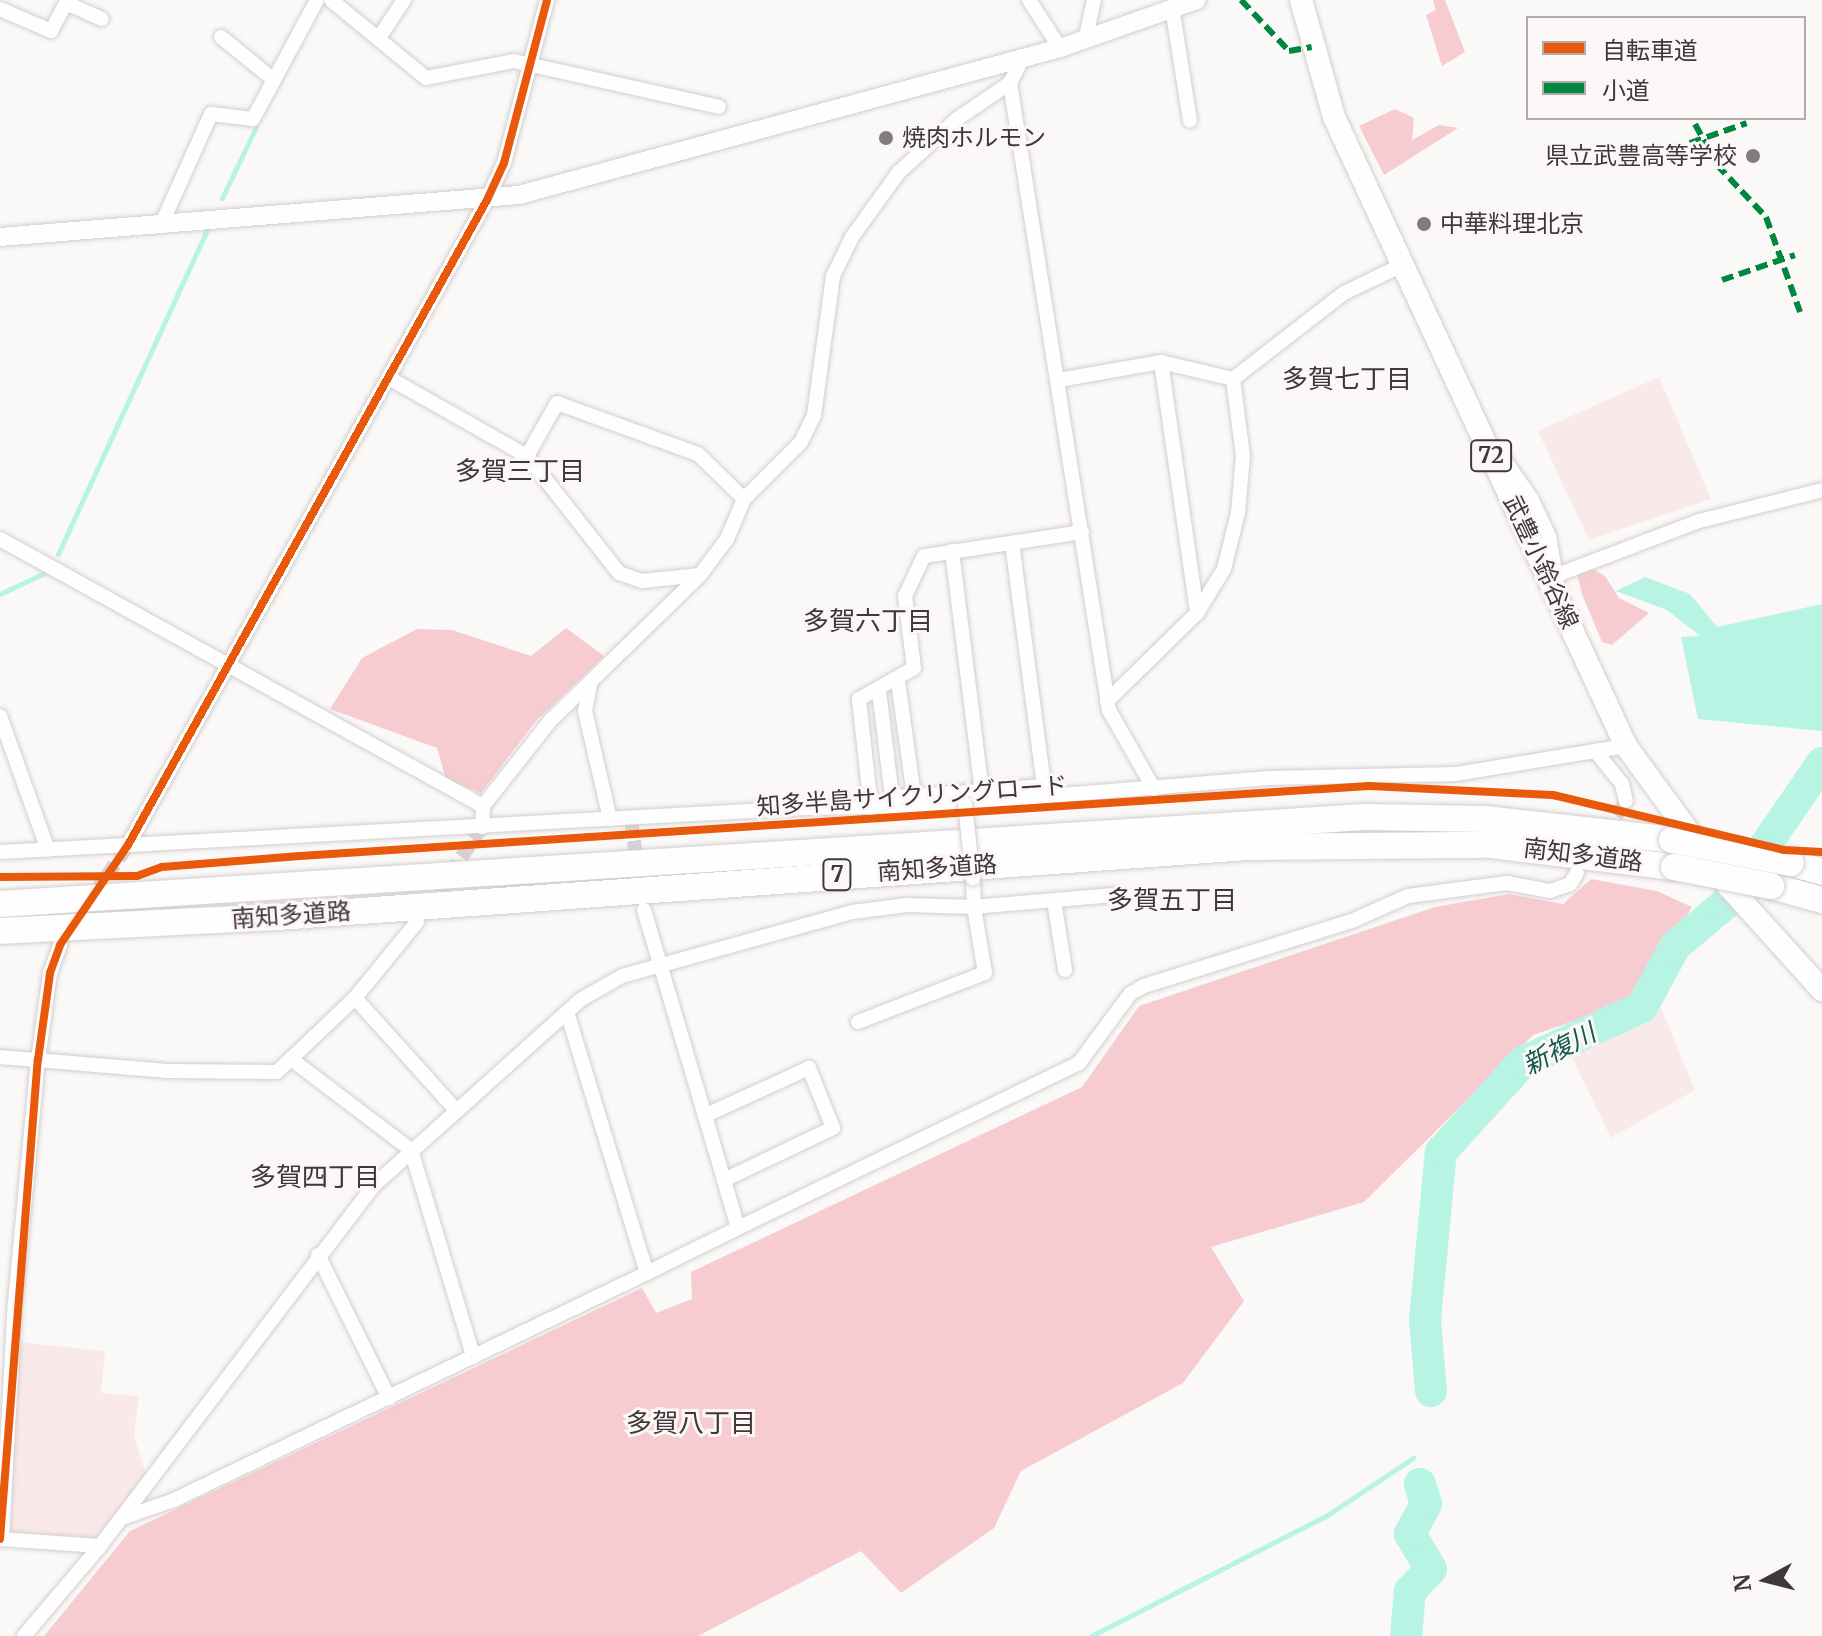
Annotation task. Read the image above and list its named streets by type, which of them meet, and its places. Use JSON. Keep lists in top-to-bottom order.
{
  "streets": {
    "highway": ["南知多道路", "7"],
    "main road": ["72", "武豊小鈴谷線"],
    "cycle path": ["知多半島サイクリングロード"]
  },
  "districts": [
    "多賀七丁目",
    "多賀三丁目",
    "多賀六丁目",
    "多賀五丁目",
    "多賀四丁目",
    "多賀八丁目"
  ],
  "water": ["新複川"],
  "places": ["焼肉ホルモン", "県立武豊高等学校", "中華料理北京"],
  "legend": ["自転車道", "小道"],
  "north": "left"
}
